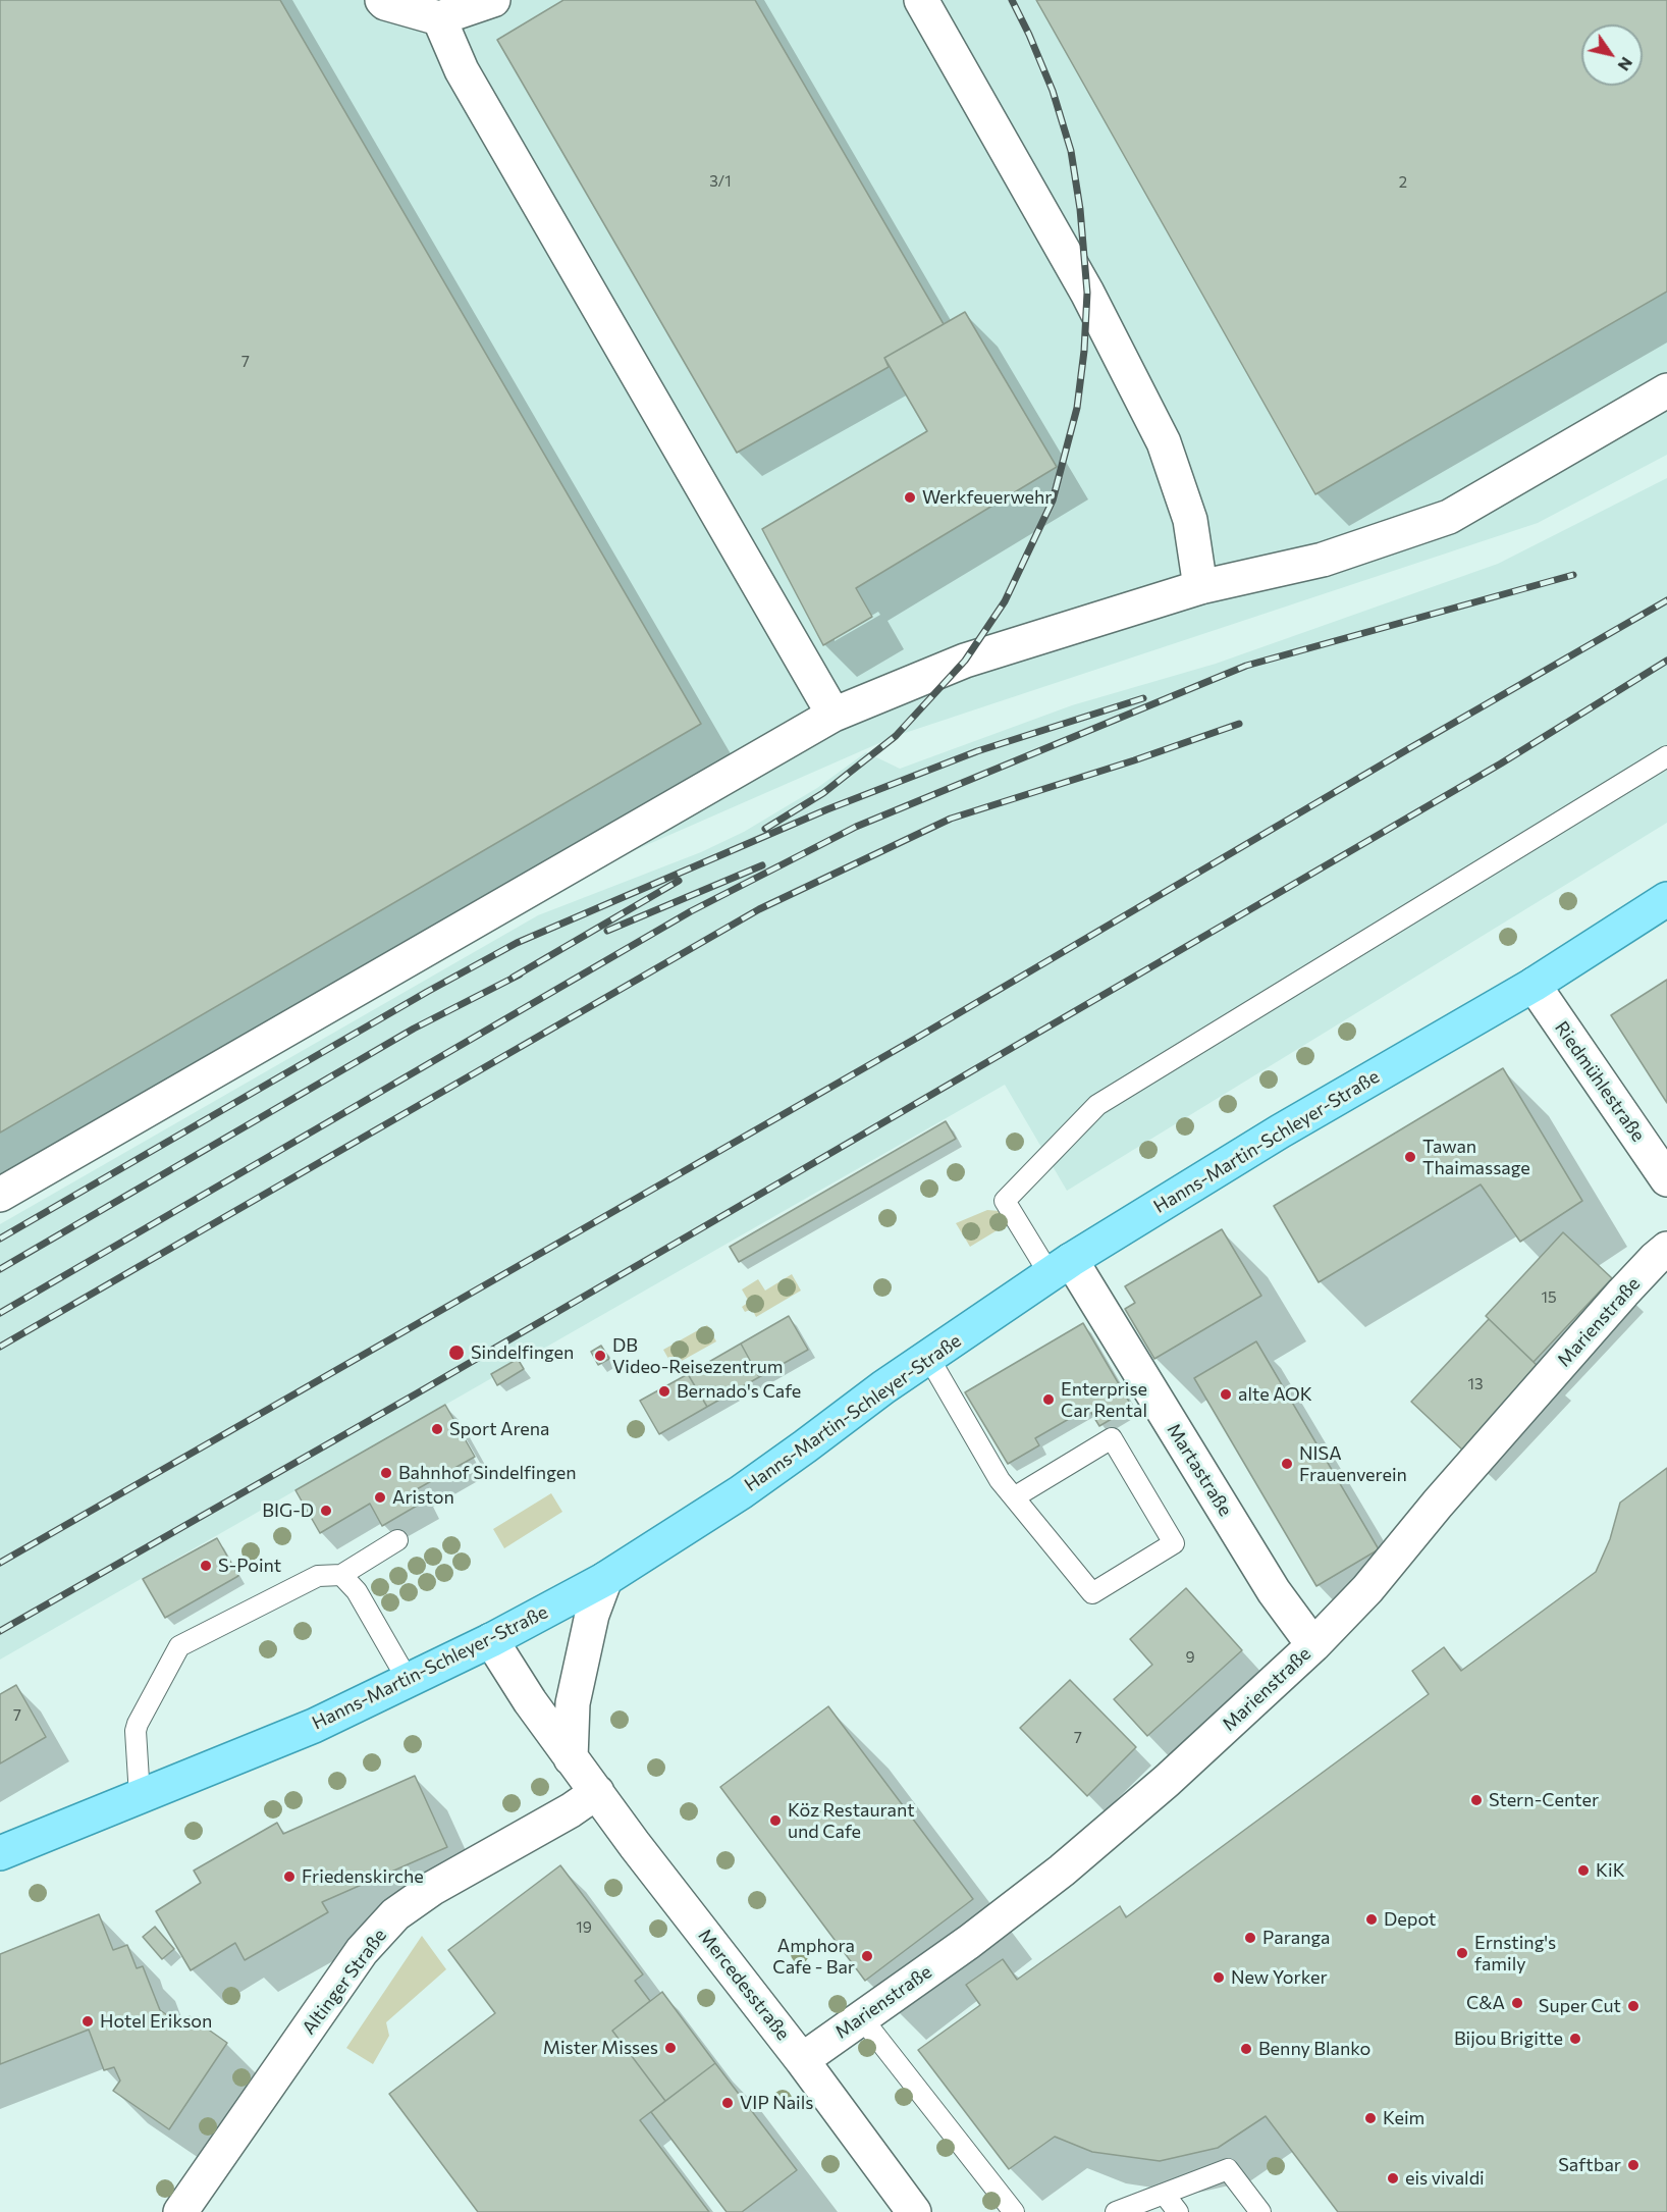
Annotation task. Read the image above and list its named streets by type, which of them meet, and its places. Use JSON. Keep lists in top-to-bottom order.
{
  "streets": {
    "main road": ["Hanns-Martin-Schleyer-Straße"],
    "street": [
      "Riedmühlestraße",
      "Marienstraße",
      "Martastraße",
      "Altinger Straße",
      "Mercedesstraße"
    ]
  },
  "crossings": [
    ["Riedmühlestraße", "Hanns-Martin-Schleyer-Straße"],
    ["Hanns-Martin-Schleyer-Straße", "Martastraße"],
    ["Hanns-Martin-Schleyer-Straße", "Mercedesstraße"],
    ["Marienstraße", "Martastraße"],
    ["Marienstraße", "Mercedesstraße"],
    ["Altinger Straße", "Mercedesstraße"]
  ],
  "places": [
    "Werkfeuerwehr",
    "Tawan Thaimassage",
    "Sindelfingen",
    "DB Video-Reisezentrum",
    "Bernado's Cafe",
    "alte AOK",
    "Enterprise Car Rental",
    "Sport Arena",
    "NISA Frauenverein",
    "Bahnhof Sindelfingen",
    "Ariston",
    "BIG-D",
    "S-Point",
    "Stern-Center",
    "Köz Restaurant und Cafe",
    "KiK",
    "Friedenskirche",
    "Depot",
    "Paranga",
    "Ernsting's family",
    "Amphora Cafe - Bar",
    "New Yorker",
    "C&A",
    "Super Cut",
    "Hotel Erikson",
    "Bijou Brigitte",
    "Mister Misses",
    "Benny Blanko",
    "VIP Nails",
    "Keim",
    "Saftbar",
    "eis vivaldi"
  ],
  "house_numbers": [
    "3/1",
    "2",
    "7",
    "15",
    "13",
    "9",
    "7",
    "7",
    "19"
  ],
  "north": "bottom right"
}
